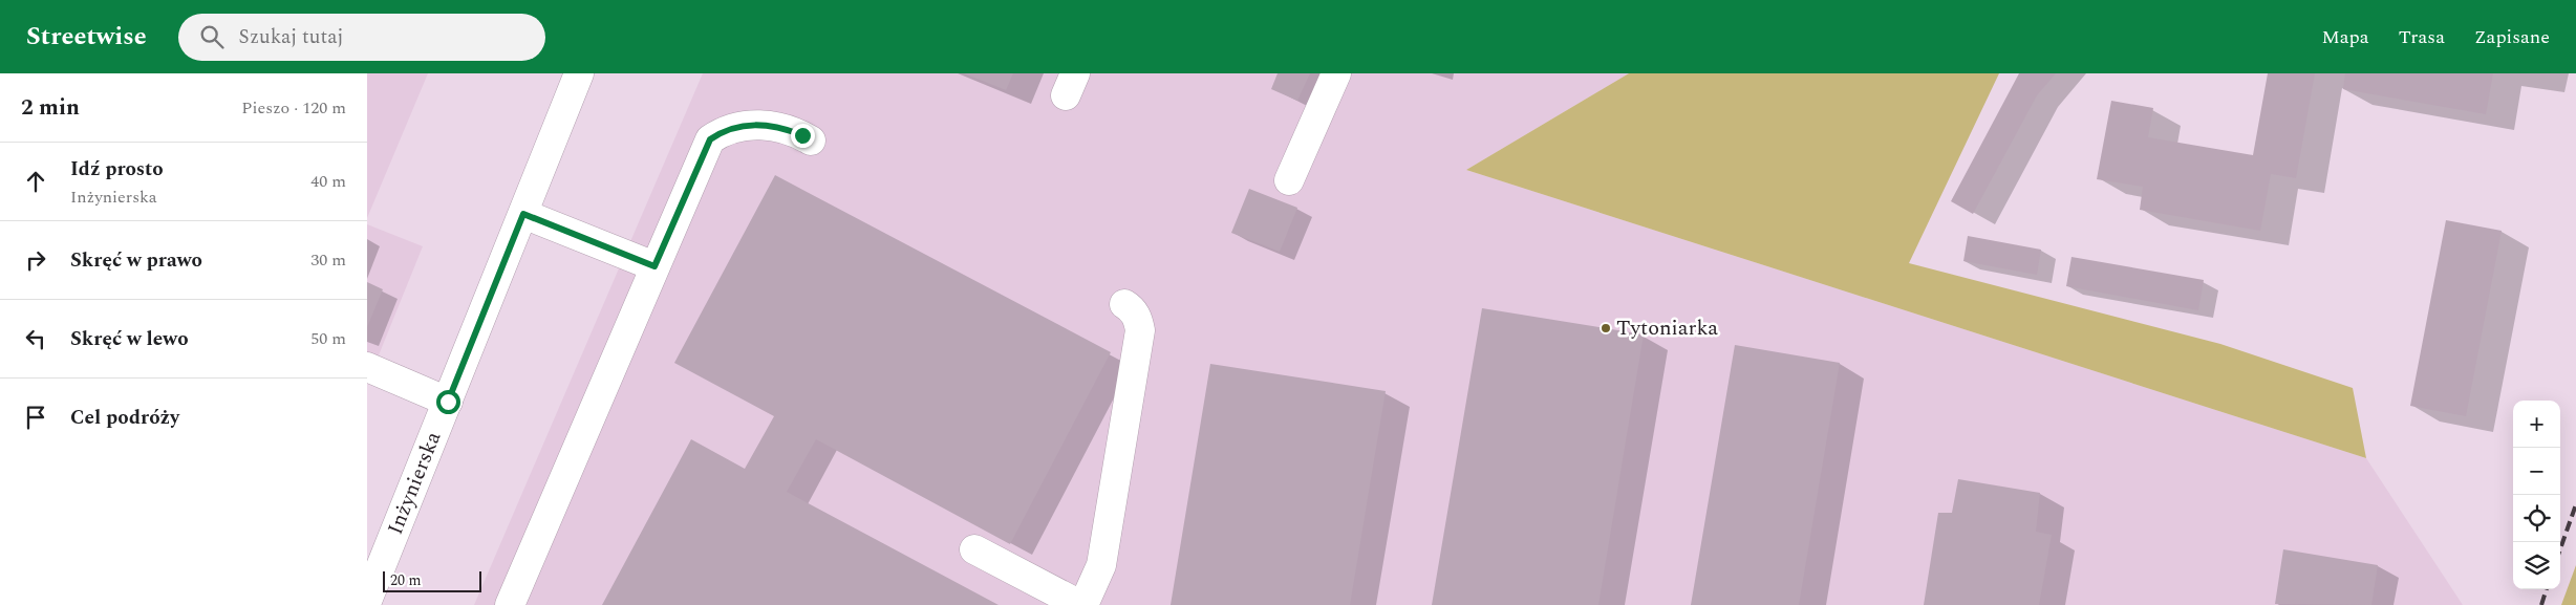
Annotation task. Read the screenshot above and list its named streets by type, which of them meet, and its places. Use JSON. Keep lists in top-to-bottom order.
{
  "streets": {
    "street": ["Inżynierska"]
  },
  "places": ["Tytoniarka"],
  "scale_bar": "20 m",
  "page": {
    "header": "Streetwise",
    "search": "Szukaj tutaj",
    "nav": ["Mapa", "Trasa", "Zapisane"],
    "heading": ["2 min", "Pieszo · 120 m"],
    "list": [
      ["Idź prosto", "Inżynierska", "40 m"],
      ["Skręć w prawo", "30 m"],
      ["Skręć w lewo", "50 m"],
      "Cel podróży"
    ],
    "map_buttons": ["+", "−"],
    "scale": "20 m"
  }
}
